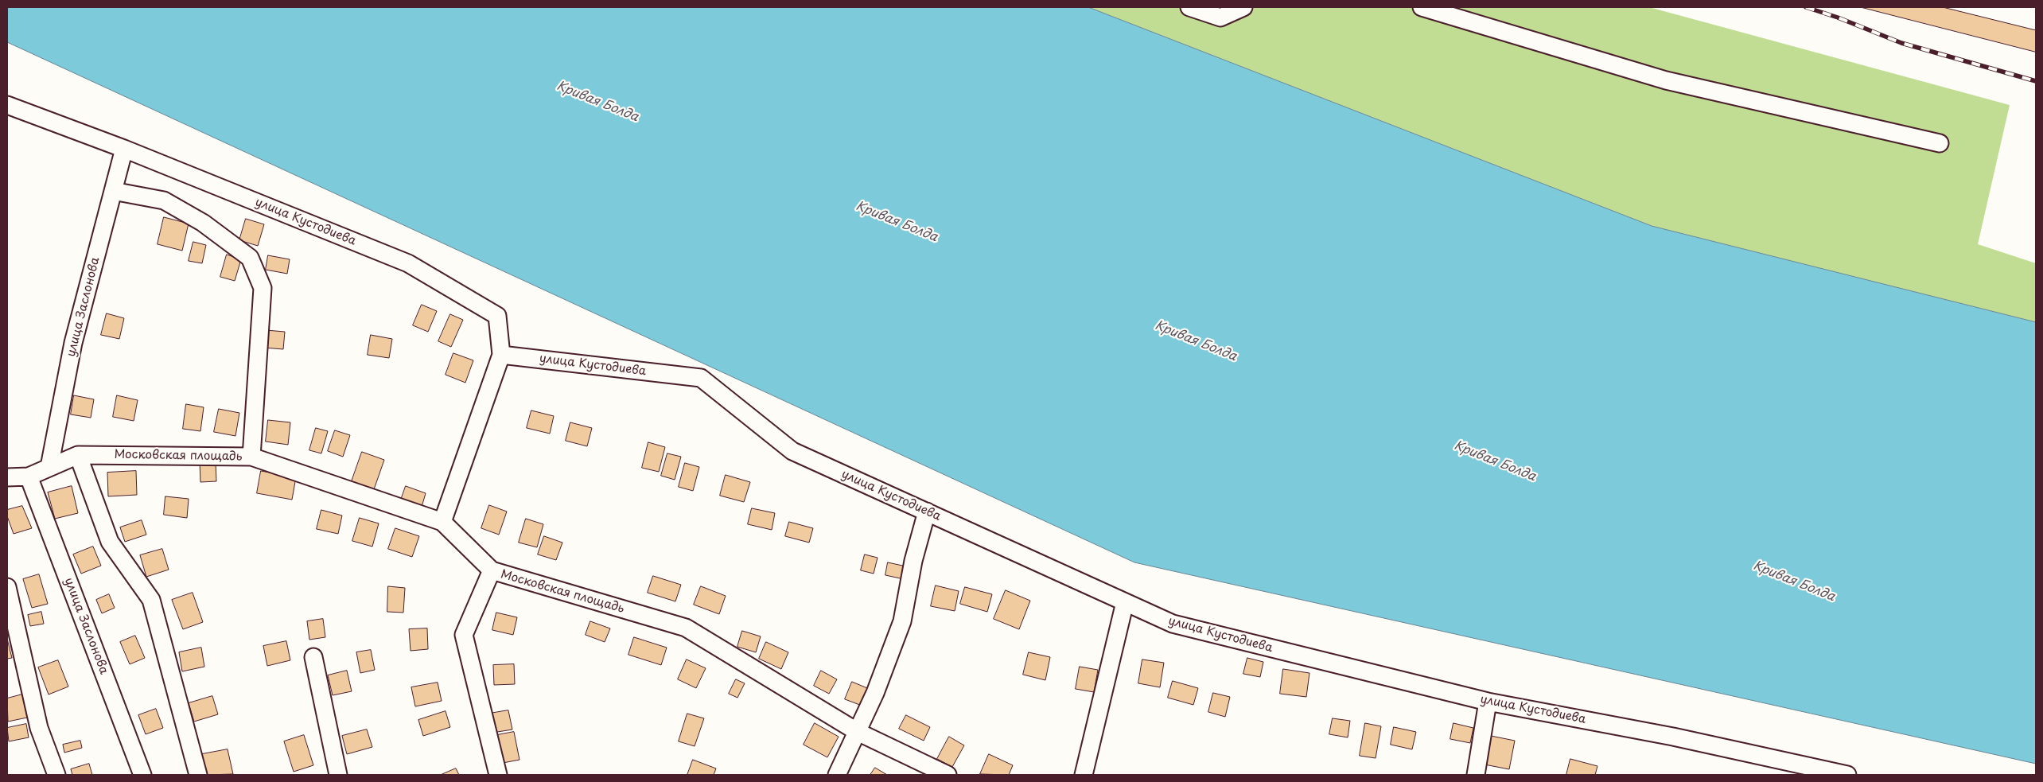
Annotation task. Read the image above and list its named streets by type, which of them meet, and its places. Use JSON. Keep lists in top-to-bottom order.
{
  "streets": {
    "street": ["улица Кустодиева", "улица Заслонова", "Московская площадь"]
  },
  "crossings": [
    ["улица Кустодиева", "улица Заслонова"],
    ["улица Заслонова", "Московская площадь"]
  ],
  "water": ["Кривая Болда"]
}
